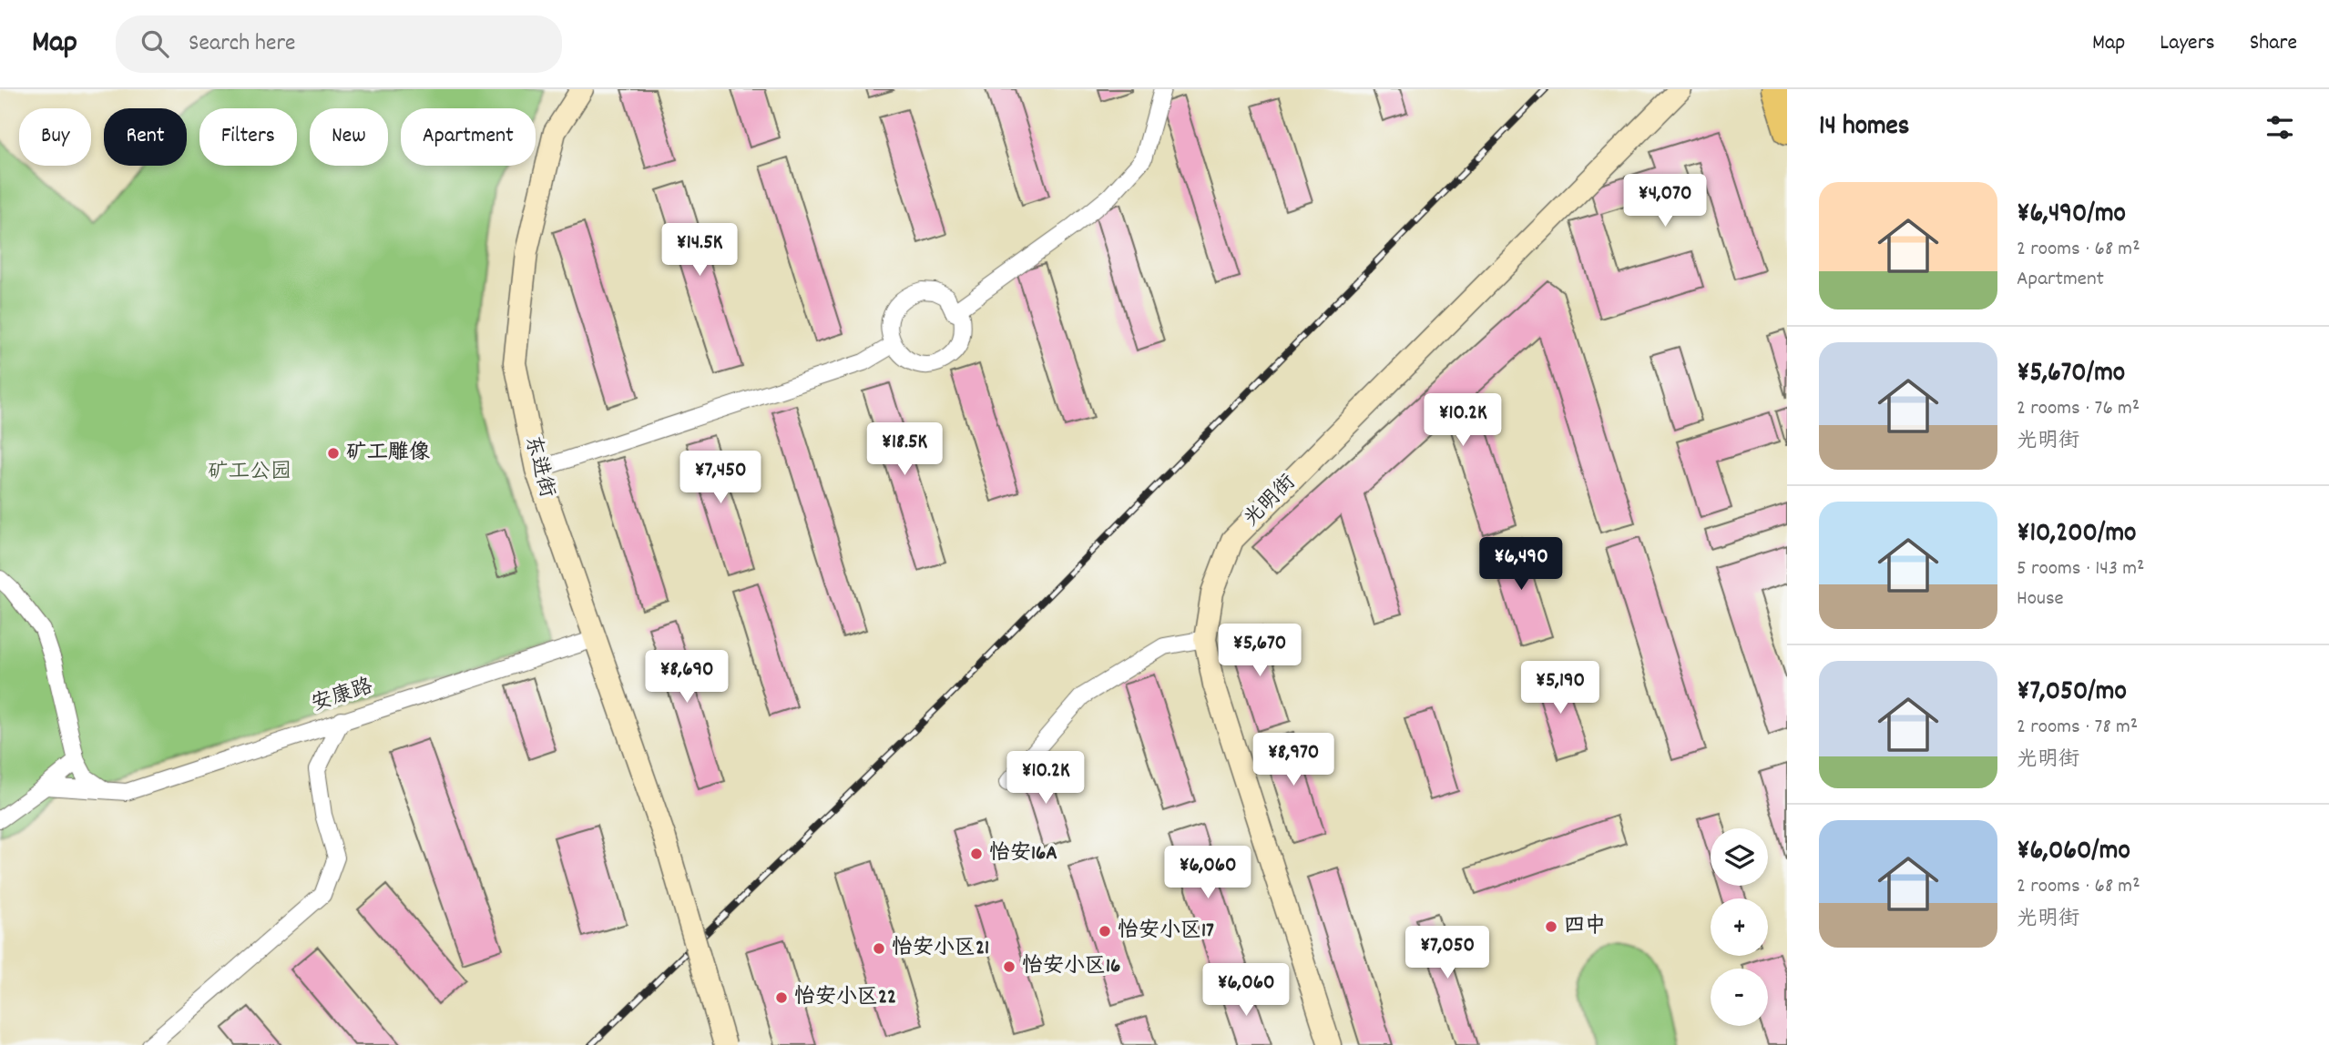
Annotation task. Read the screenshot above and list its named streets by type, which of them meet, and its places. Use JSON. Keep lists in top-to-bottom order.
{
  "streets": {
    "main road": ["东进街", "光明街"],
    "street": ["安康路"]
  },
  "crossings": [
    ["东进街", "安康路"]
  ],
  "parks": ["矿工公园"],
  "places": [
    "矿工雕像",
    "怡安16A",
    "四中",
    "怡安小区17",
    "怡安小区21",
    "怡安小区16",
    "怡安小区22"
  ],
  "page": {
    "header": "Map",
    "search": "Search here",
    "nav": ["Map", "Layers", "Share"],
    "heading": "14 homes",
    "chip": [
      "Buy",
      "Rent",
      "Filters",
      "New",
      "Apartment"
    ],
    "list": [
      {
        "name": "¥6,490/mo",
        "note": "2 rooms · 68 m² · Apartment"
      },
      {
        "name": "¥5,670/mo",
        "note": "2 rooms · 76 m² · 光明街"
      },
      {
        "name": "¥10,200/mo",
        "note": "5 rooms · 143 m² · House"
      },
      {
        "name": "¥7,050/mo",
        "note": "2 rooms · 78 m² · 光明街"
      },
      {
        "name": "¥6,060/mo",
        "note": "2 rooms · 68 m² · 光明街"
      }
    ],
    "price": [
      "¥4,070",
      "¥14.5K",
      "¥10.2K",
      "¥18.5K",
      "¥7,450",
      "¥6,490",
      "¥5,670",
      "¥8,690",
      "¥5,190",
      "¥8,970",
      "¥10.2K",
      "¥6,060",
      "¥7,050",
      "¥6,060"
    ],
    "map_buttons": ["+", "−"]
  }
}
